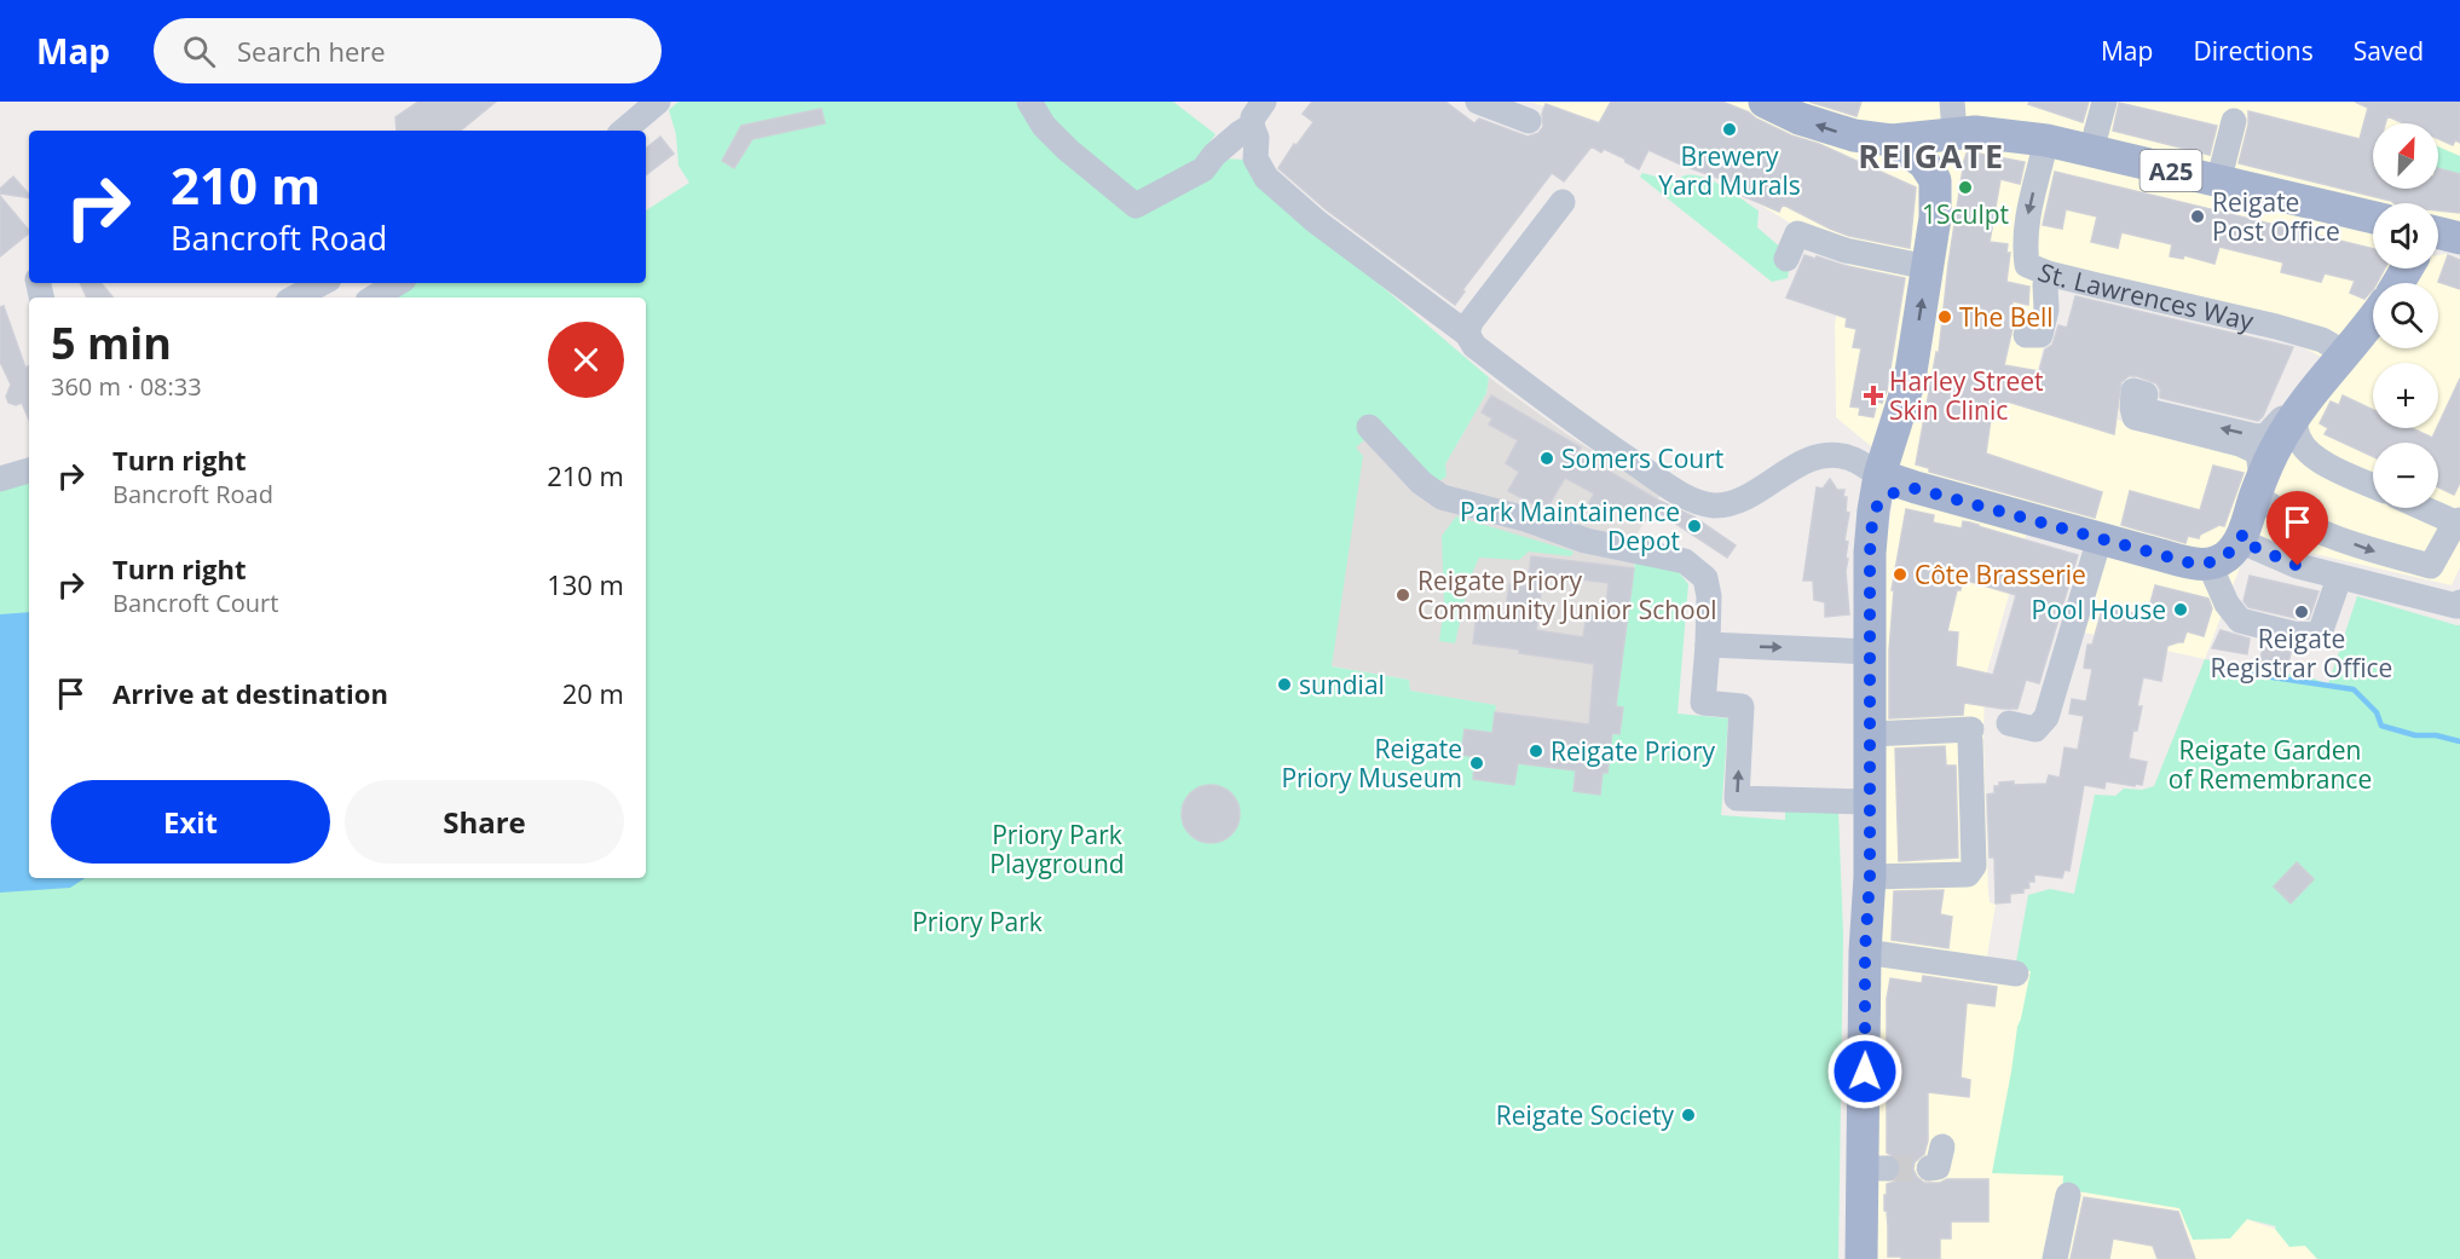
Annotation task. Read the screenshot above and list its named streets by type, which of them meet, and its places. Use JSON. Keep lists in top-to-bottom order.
{
  "streets": {
    "main road": ["A25"],
    "street": ["St. Lawrences Way"]
  },
  "crossings": [
    ["A25", "St. Lawrences Way"]
  ],
  "districts": ["REIGATE"],
  "parks": ["Reigate Garden of Remembrance", "Priory Park Playground", "Priory Park"],
  "places": {
    "other": [
      "Brewery Yard Murals",
      "1Sculpt",
      "Reigate Post Office",
      "The Bell",
      "Somers Court",
      "Park Maintainence Depot",
      "Côte Brasserie",
      "Reigate Priory Community Junior School",
      "Pool House",
      "Reigate Registrar Office",
      "sundial",
      "Reigate Priory",
      "Reigate Priory Museum",
      "Reigate Society"
    ],
    "health": ["Harley Street Skin Clinic"]
  },
  "north": "top right",
  "page": {
    "header": "Map",
    "search": "Search here",
    "nav": ["Map", "Directions", "Saved"],
    "map_buttons": ["+", "−"],
    "turn": ["210 m", "Bancroft Road"],
    "heading": ["5 min", "360 m · 08:33"],
    "list": [
      {
        "name": "Turn right",
        "note": "Bancroft Road",
        "value": "210 m"
      },
      {
        "name": "Turn right",
        "note": "Bancroft Court",
        "value": "130 m"
      },
      {
        "name": "Arrive at destination",
        "value": "20 m"
      }
    ],
    "buttons": ["Exit", "Share"]
  }
}
